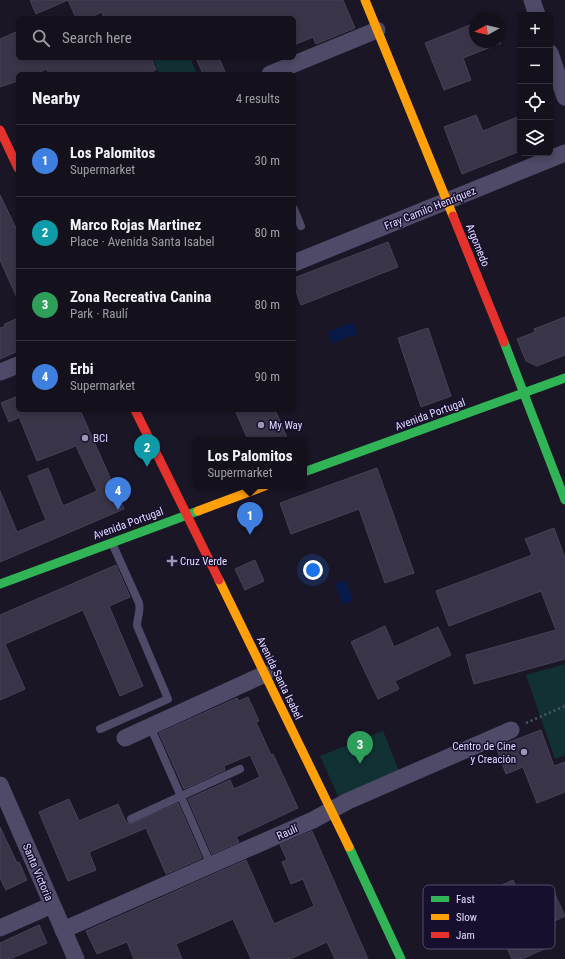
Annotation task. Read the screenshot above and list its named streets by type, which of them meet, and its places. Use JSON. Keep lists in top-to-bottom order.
{
  "streets": {
    "main road": ["Argomedo", "Avenida Portugal", "Avenida Santa Isabel"],
    "street": ["Fray Camilo Henríquez", "Raulí", "Santa Victoria"]
  },
  "crossings": [
    ["Fray Camilo Henríquez", "Argomedo"],
    ["Argomedo", "Avenida Portugal"],
    ["Avenida Portugal", "Avenida Santa Isabel"],
    ["Avenida Santa Isabel", "Raulí"],
    ["Raulí", "Santa Victoria"]
  ],
  "places": {
    "other": ["My Way", "BCI", "Centro de Cine y Creación"],
    "health": ["Cruz Verde"]
  },
  "legend": ["Fast", "Slow", "Jam"],
  "north": "left",
  "page": {
    "map_buttons": ["+", "−"],
    "search": "Search here",
    "heading": ["Nearby", "4 results"],
    "list": [
      {
        "mark": "1",
        "name": "Los Palomitos",
        "note": "Supermarket",
        "value": "30 m"
      },
      {
        "mark": "2",
        "name": "Marco Rojas Martinez",
        "note": "Place · Avenida Santa Isabel",
        "value": "80 m"
      },
      {
        "mark": "3",
        "name": "Zona Recreativa Canina",
        "note": "Park · Raulí",
        "value": "80 m"
      },
      {
        "mark": "4",
        "name": "Erbi",
        "note": "Supermarket",
        "value": "90 m"
      }
    ],
    "pins": [
      "2",
      "4",
      "1",
      "3"
    ],
    "popup": ["Los Palomitos", "Supermarket"]
  }
}
